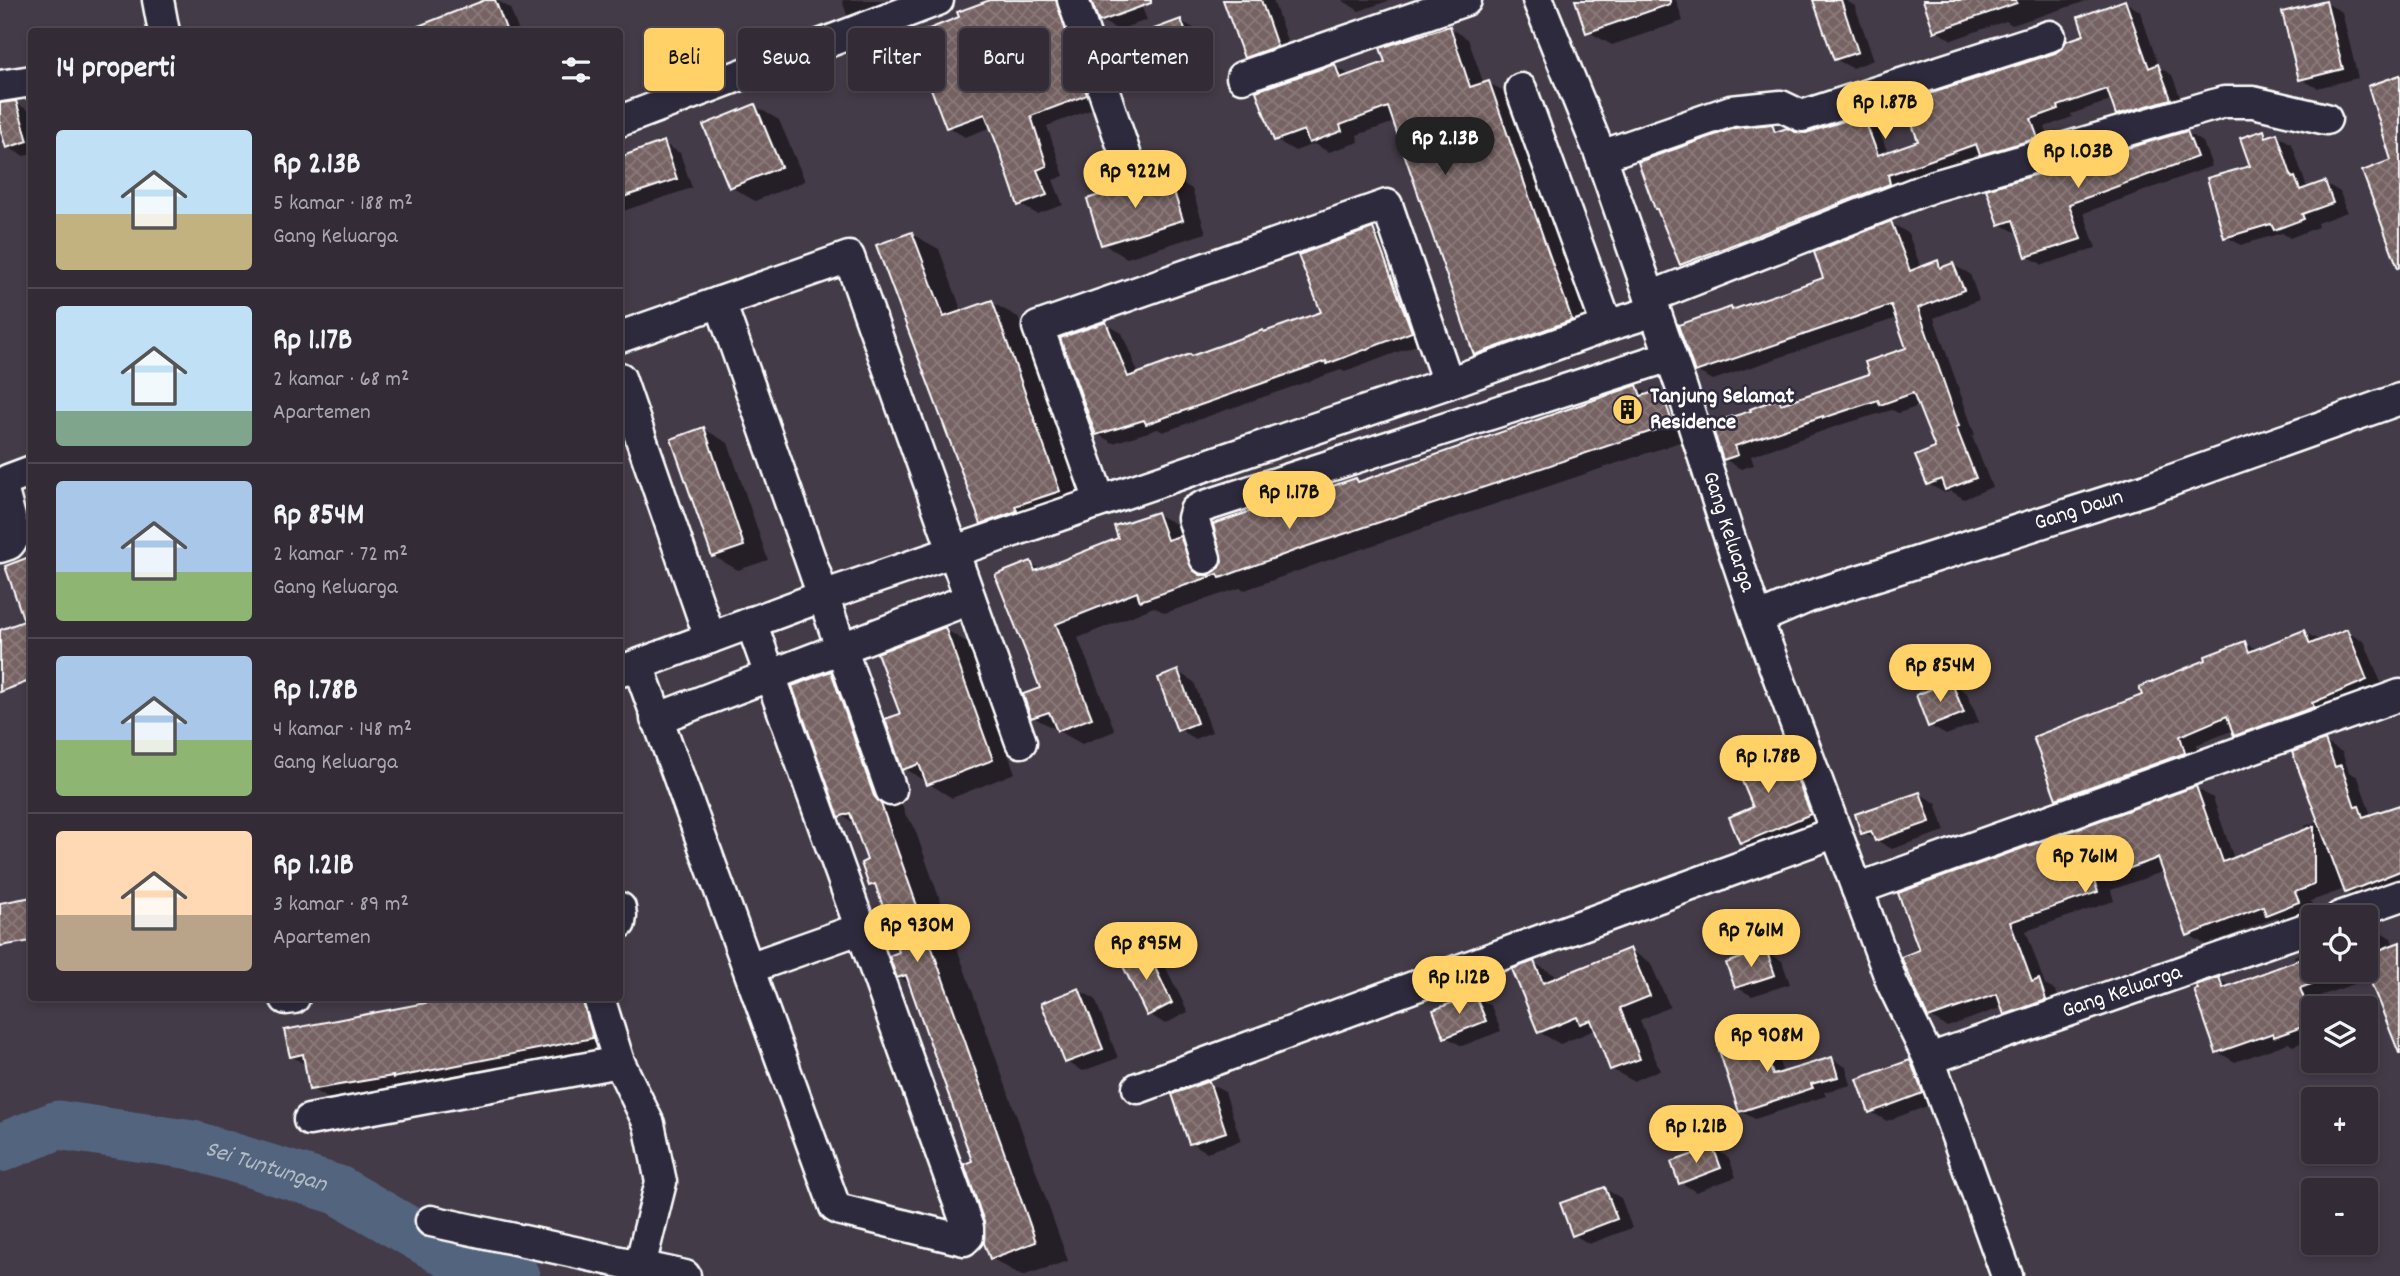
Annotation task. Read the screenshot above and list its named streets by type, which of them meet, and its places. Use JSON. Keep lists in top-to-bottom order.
{
  "streets": {
    "street": ["Gang Daun", "Gang Keluarga"]
  },
  "crossings": [
    ["Gang Daun", "Gang Keluarga"]
  ],
  "water": ["Sei Tuntungan"],
  "places": {
    "building": ["Tanjung Selamat Residence"]
  },
  "page": {
    "chip": [
      "Beli",
      "Sewa",
      "Filter",
      "Baru",
      "Apartemen"
    ],
    "heading": "14 properti",
    "price": [
      "Rp 1.87B",
      "Rp 2.13B",
      "Rp 1.03B",
      "Rp 922M",
      "Rp 1.17B",
      "Rp 854M",
      "Rp 1.78B",
      "Rp 761M",
      "Rp 930M",
      "Rp 761M",
      "Rp 895M",
      "Rp 1.12B",
      "Rp 908M",
      "Rp 1.21B"
    ],
    "list": [
      {
        "name": "Rp 2.13B",
        "note": "5 kamar · 188 m² · Gang Keluarga"
      },
      {
        "name": "Rp 1.17B",
        "note": "2 kamar · 68 m² · Apartemen"
      },
      {
        "name": "Rp 854M",
        "note": "2 kamar · 72 m² · Gang Keluarga"
      },
      {
        "name": "Rp 1.78B",
        "note": "4 kamar · 148 m² · Gang Keluarga"
      },
      {
        "name": "Rp 1.21B",
        "note": "3 kamar · 89 m² · Apartemen"
      }
    ],
    "map_buttons": ["+", "−"]
  }
}
